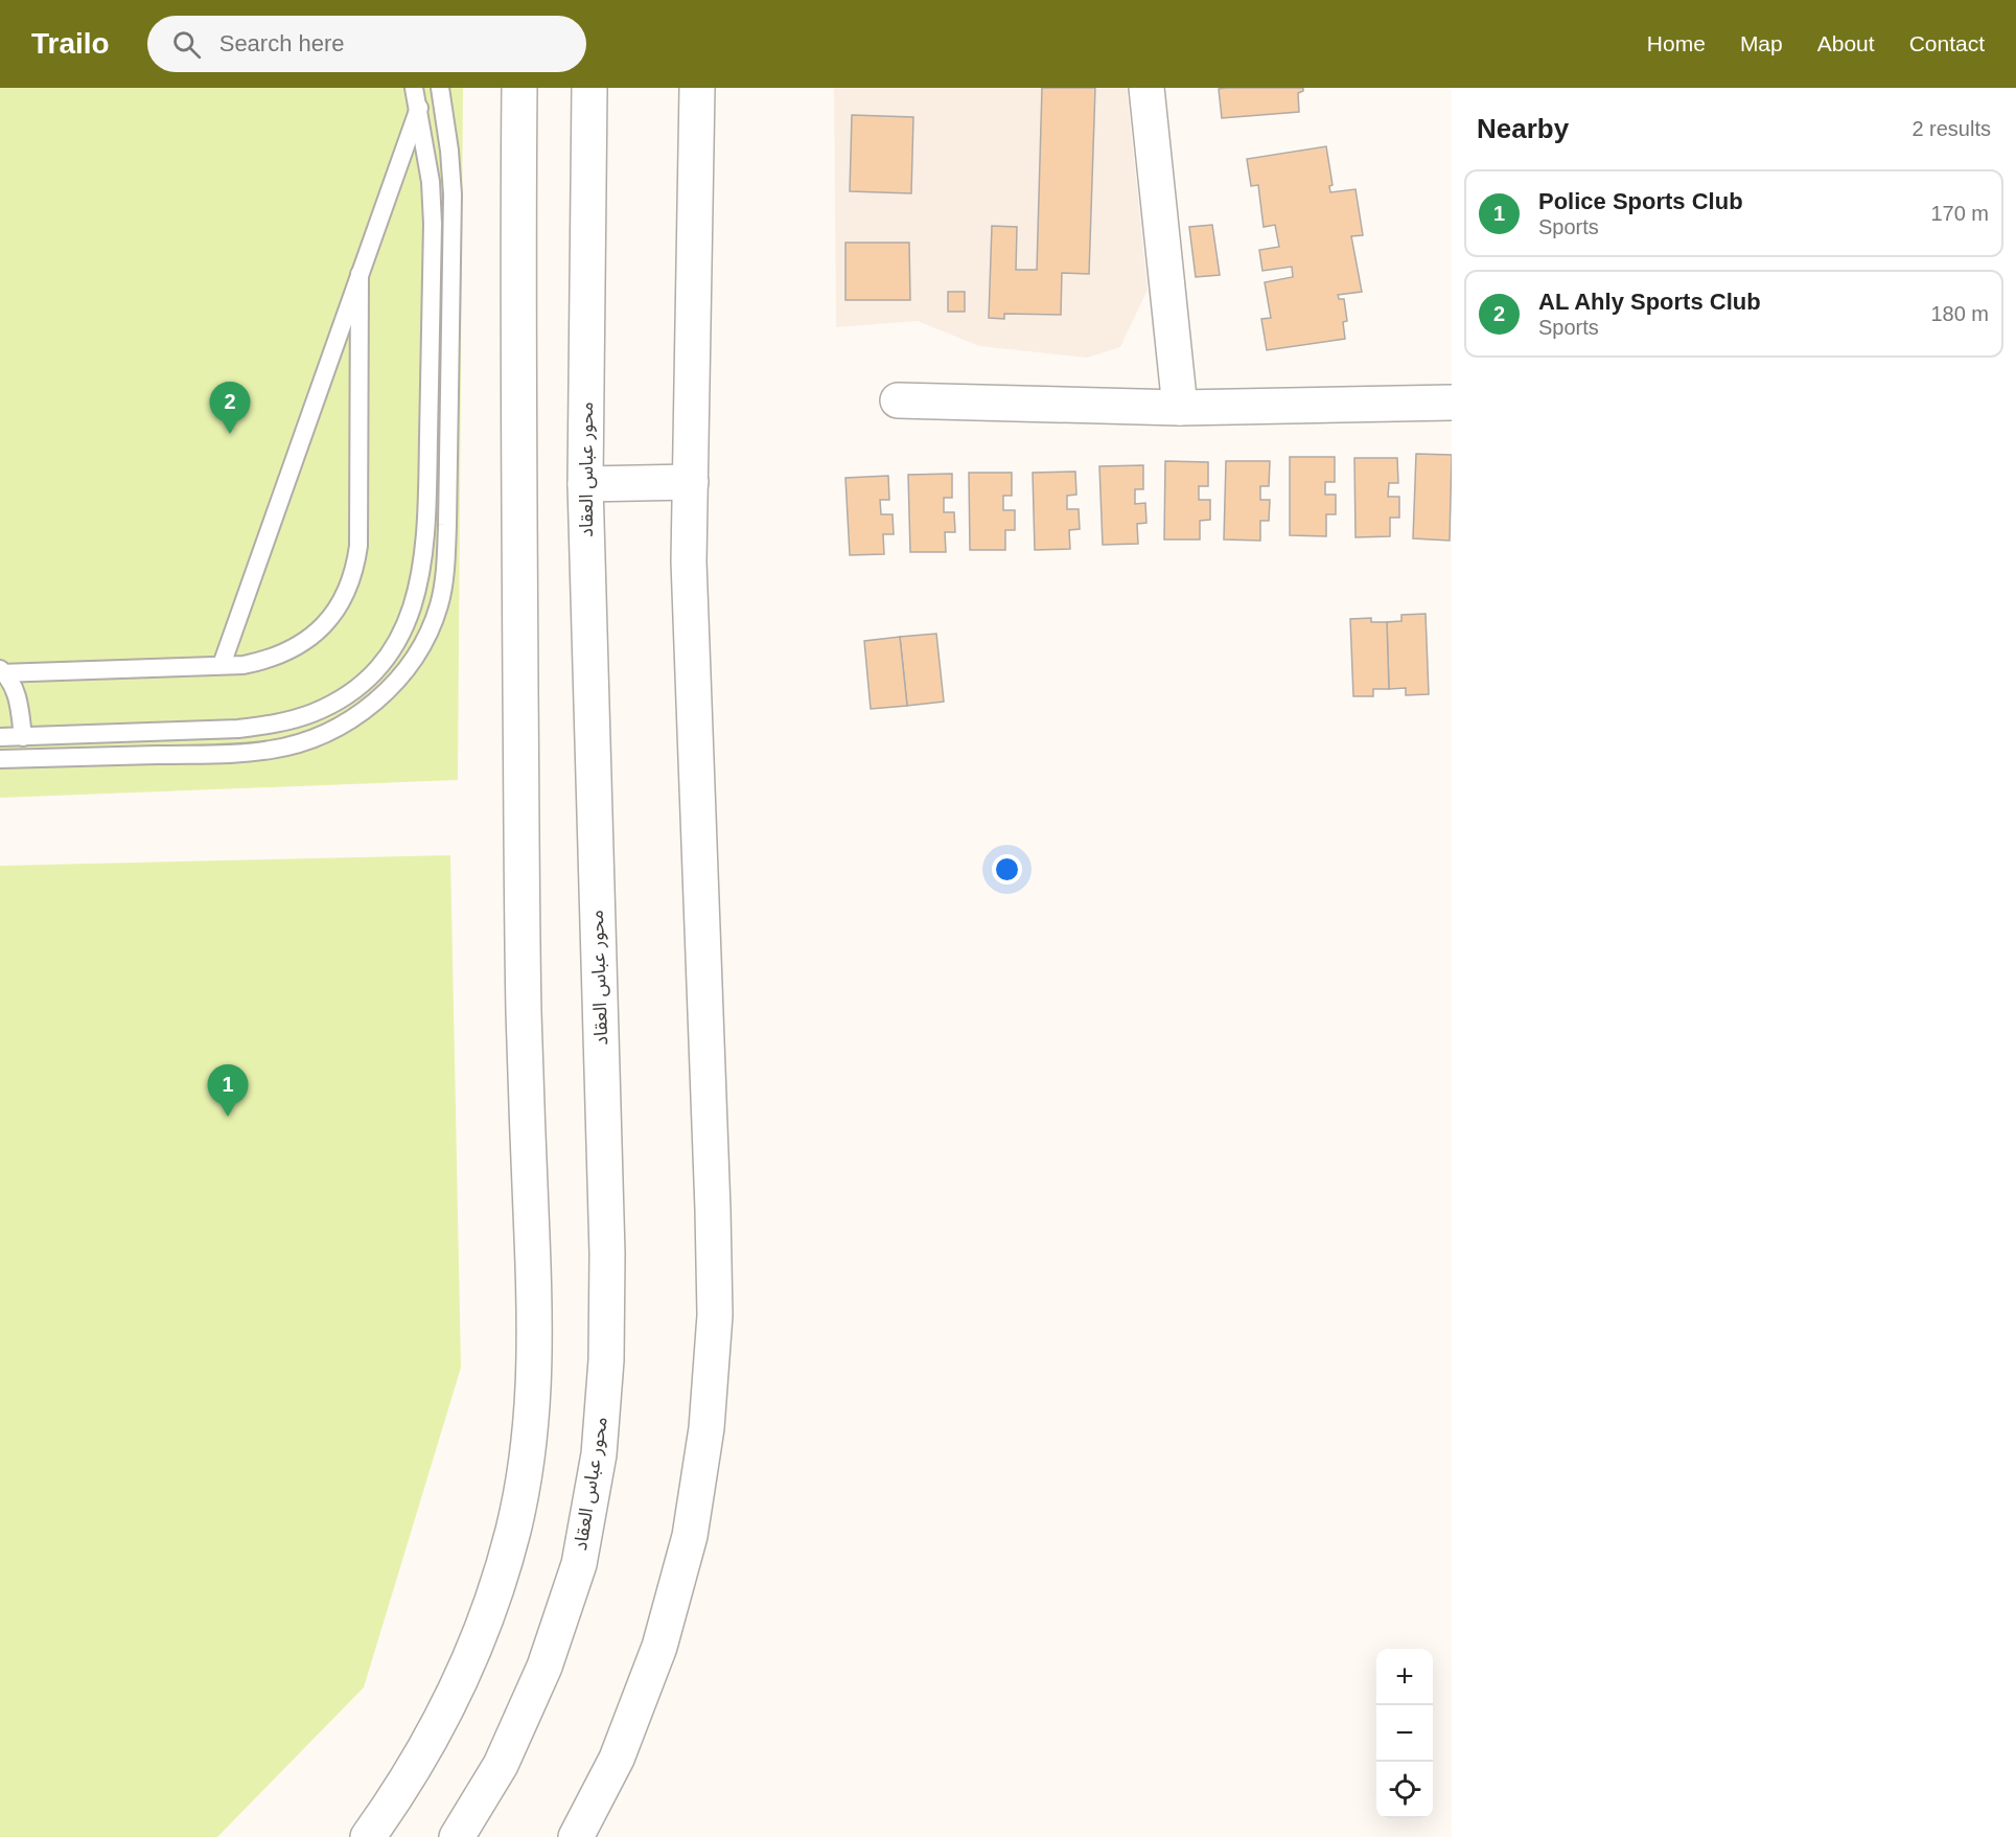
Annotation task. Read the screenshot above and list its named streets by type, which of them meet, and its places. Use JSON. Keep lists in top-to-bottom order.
{
  "streets": {
    "main road": ["محور عباس العقاد"]
  },
  "page": {
    "header": "Trailo",
    "search": "Search here",
    "nav": [
      "Home",
      "Map",
      "About",
      "Contact"
    ],
    "heading": ["Nearby", "2 results"],
    "list": [
      {
        "mark": "1",
        "name": "Police Sports Club",
        "note": "Sports",
        "value": "170 m"
      },
      {
        "mark": "2",
        "name": "AL Ahly Sports Club",
        "note": "Sports",
        "value": "180 m"
      }
    ],
    "pins": ["2", "1"],
    "map_buttons": ["+", "−"]
  }
}
